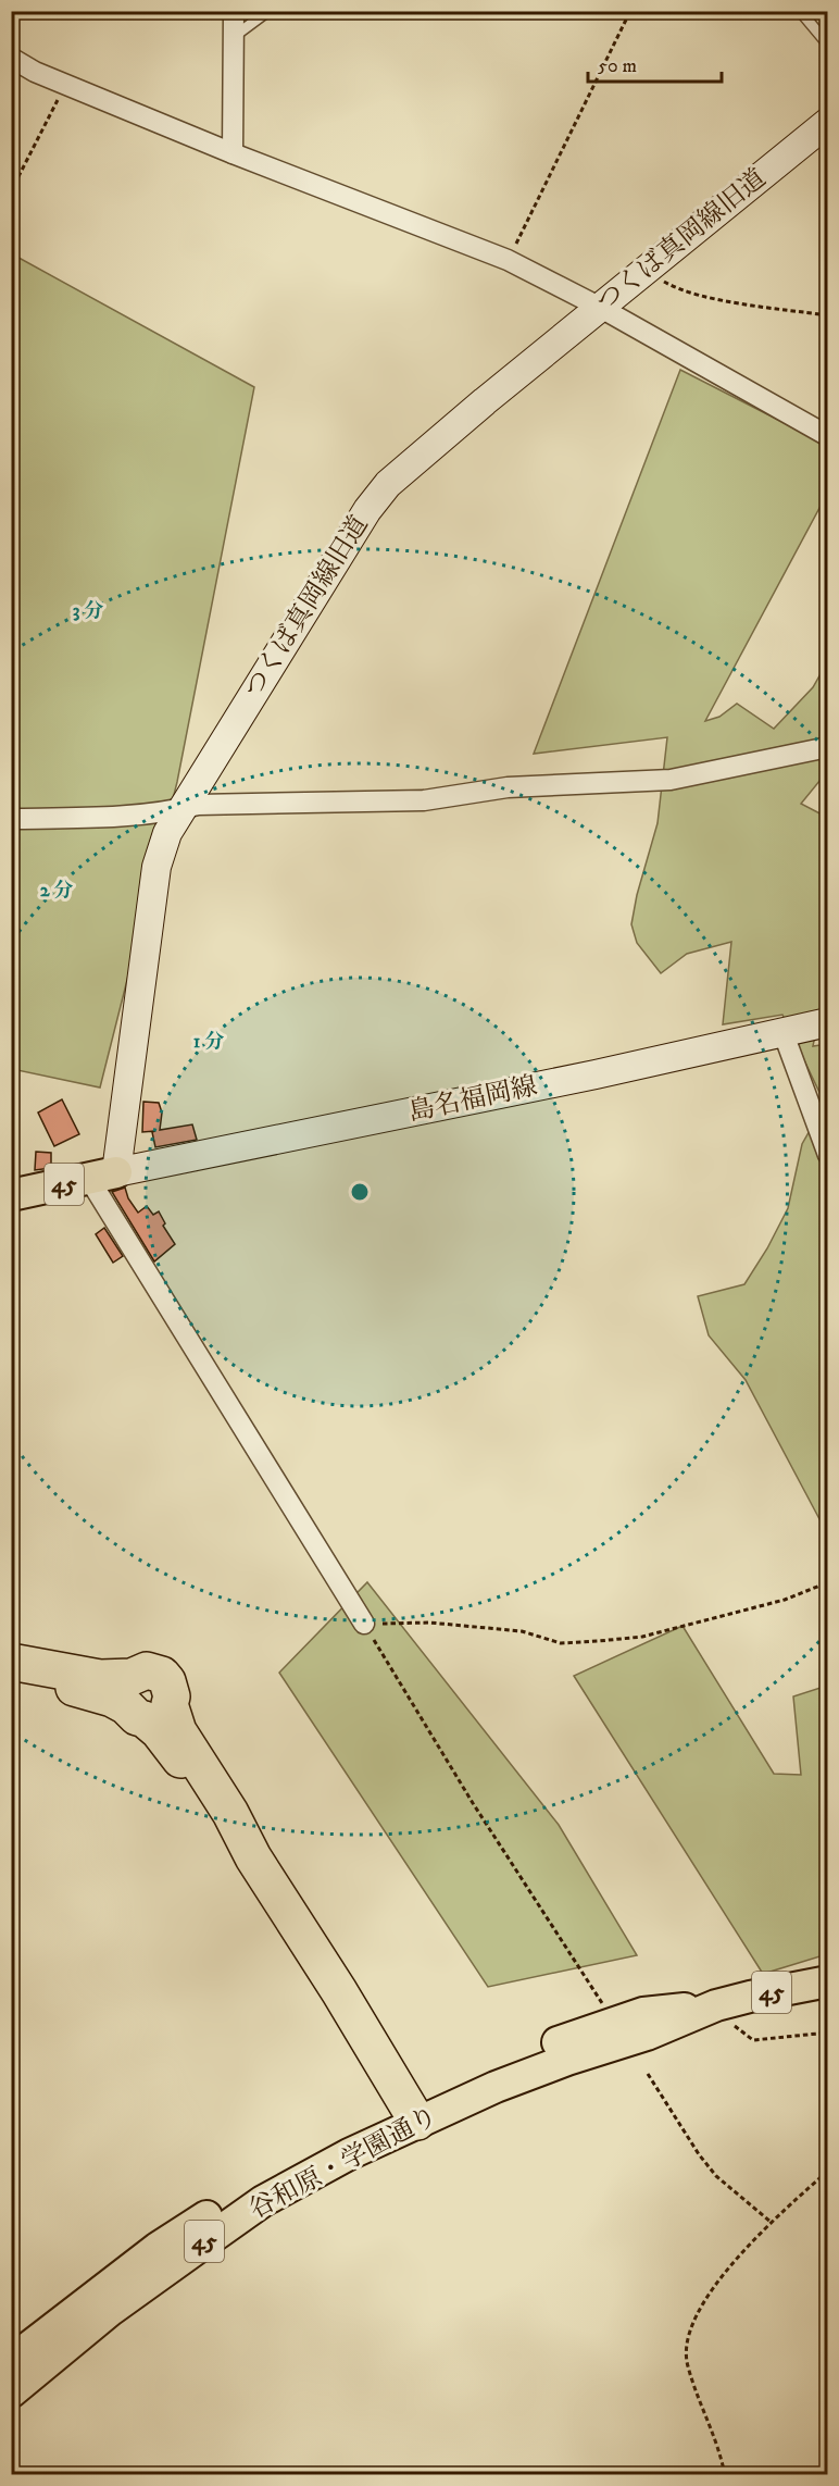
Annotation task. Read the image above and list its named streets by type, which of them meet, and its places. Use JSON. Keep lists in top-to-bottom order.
{
  "streets": {
    "main road": ["45", "谷和原・学園通り"],
    "street": ["つくば真岡線旧道", "島名福岡線"]
  },
  "crossings": [
    ["つくば真岡線旧道", "島名福岡線"],
    ["つくば真岡線旧道", "45"],
    ["島名福岡線", "45"]
  ],
  "scale_bar": "50 m",
  "rings": ["3 分", "2 分", "1 分"]
}
